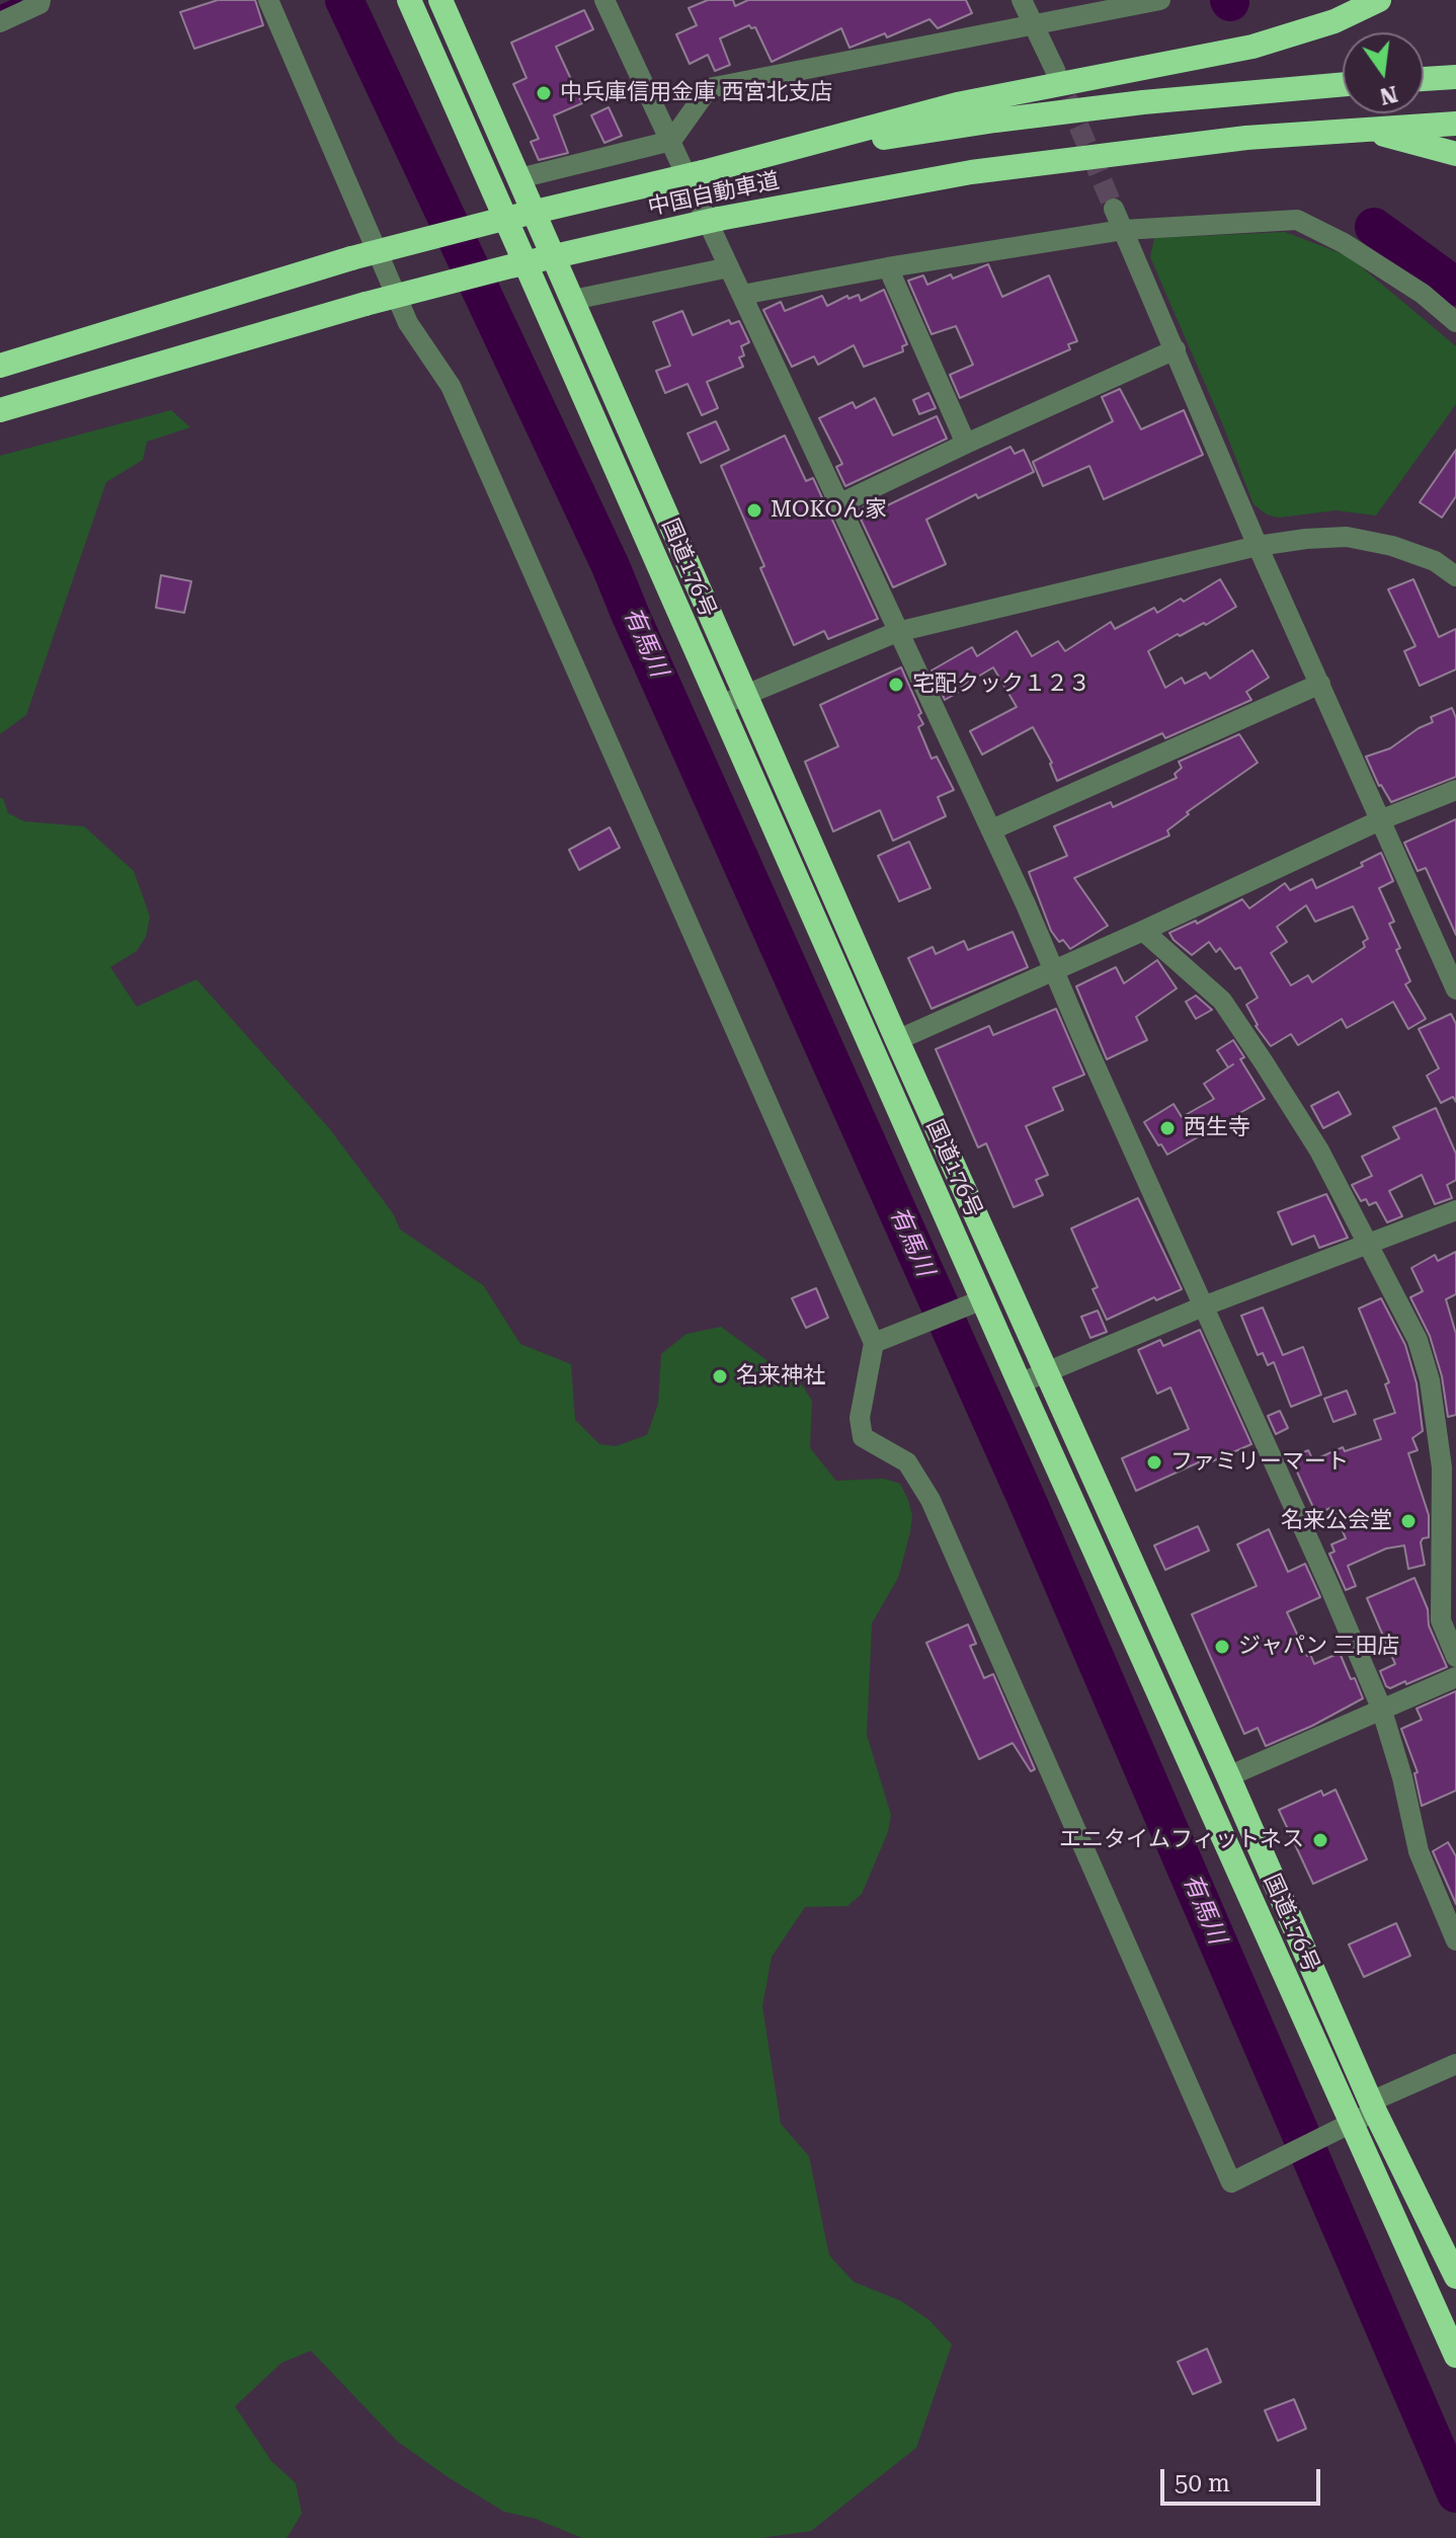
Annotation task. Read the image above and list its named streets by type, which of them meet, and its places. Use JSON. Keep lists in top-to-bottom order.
{
  "streets": {
    "highway": ["中国自動車道", "国道176号"]
  },
  "water": ["有馬川"],
  "places": [
    "中兵庫信用金庫 西宮北支店",
    "MOKOん家",
    "宅配クック１２３",
    "西生寺",
    "名来神社",
    "ファミリーマート",
    "名来公会堂",
    "ジャパン 三田店",
    "エニタイムフィットネス"
  ],
  "scale_bar": "50 m",
  "north": "bottom"
}
